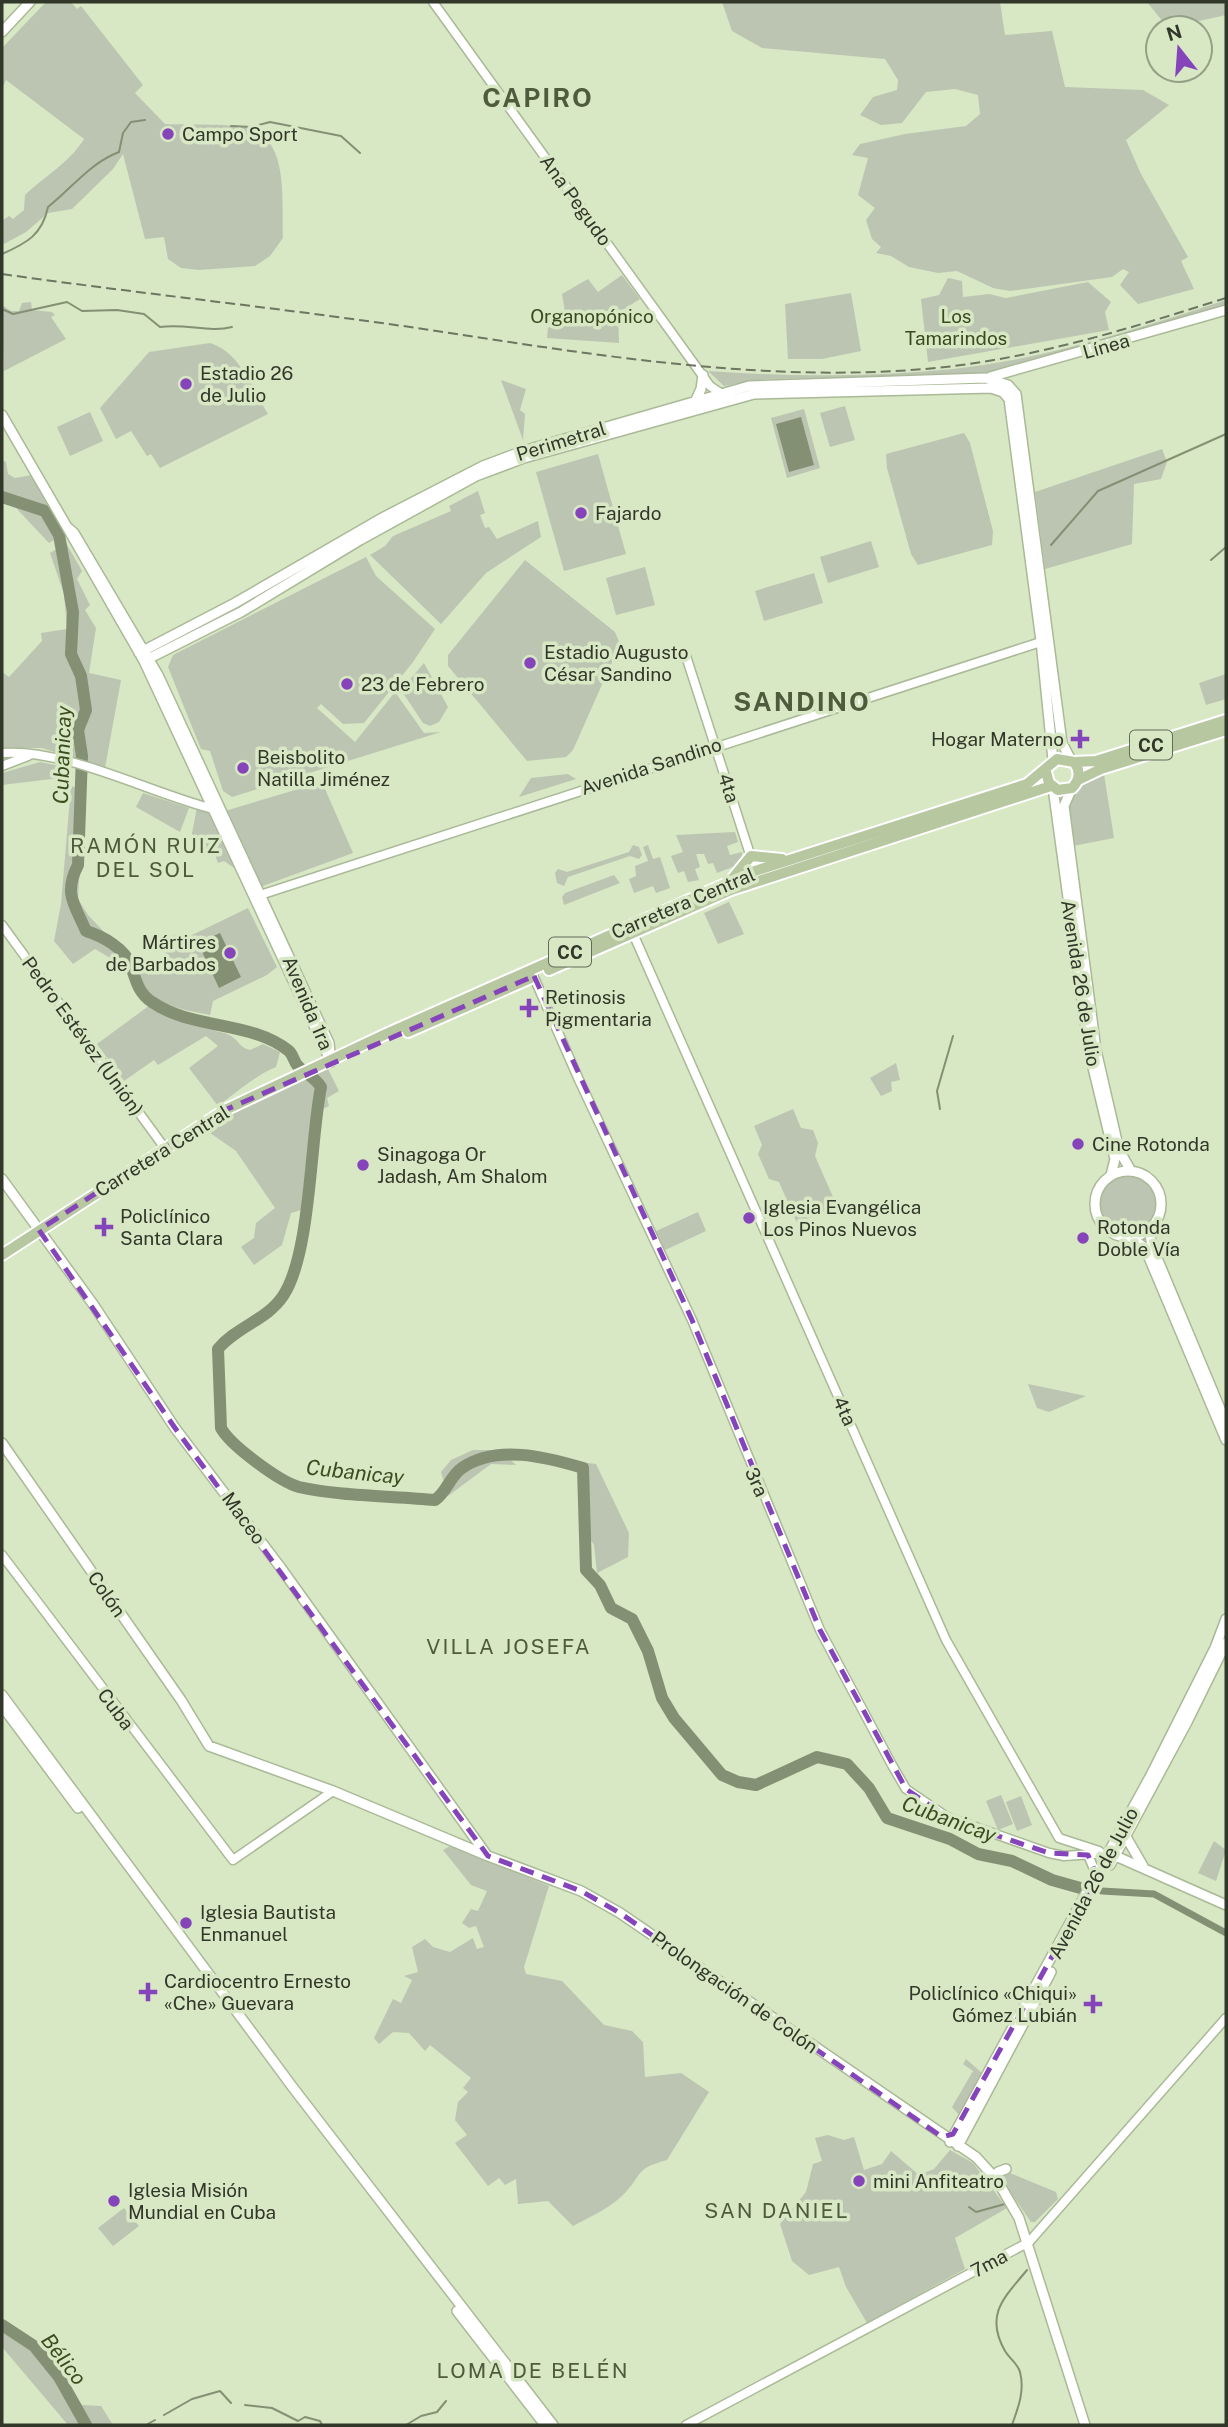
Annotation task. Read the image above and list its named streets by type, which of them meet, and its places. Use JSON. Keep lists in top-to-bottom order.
{
  "streets": {
    "main road": [
      "Línea",
      "Perimetral",
      "CC",
      "Carretera Central",
      "Avenida 26 de Julio",
      "Avenida 1ra",
      "Maceo",
      "Colón",
      "Prolongación de Colón"
    ],
    "street": [
      "Ana Pegudo",
      "Avenida Sandino",
      "4ta",
      "Pedro Estévez (Unión)",
      "3ra",
      "Cuba",
      "7ma"
    ]
  },
  "crossings": [
    ["Ana Pegudo", "Perimetral"],
    ["Línea", "Perimetral"],
    ["Perimetral", "Avenida 1ra"],
    ["CC", "Carretera Central"],
    ["CC", "Avenida 26 de Julio"],
    ["Avenida Sandino", "4ta"],
    ["Avenida Sandino", "Avenida 1ra"],
    ["4ta", "Carretera Central"],
    ["4ta", "Avenida 26 de Julio"],
    ["4ta", "3ra"],
    ["Carretera Central", "Avenida 26 de Julio"],
    ["Carretera Central", "Avenida 1ra"],
    ["Carretera Central", "Pedro Estévez (Unión)"],
    ["Carretera Central", "3ra"],
    ["Carretera Central", "Maceo"],
    ["Avenida 26 de Julio", "3ra"],
    ["Avenida 26 de Julio", "Prolongación de Colón"],
    ["Maceo", "Prolongación de Colón"],
    ["Colón", "Prolongación de Colón"],
    ["Cuba", "Prolongación de Colón"],
    ["Prolongación de Colón", "7ma"]
  ],
  "districts": [
    "CAPIRO",
    "SANDINO",
    "RAMÓN RUIZ DEL SOL",
    "VILLA JOSEFA",
    "SAN DANIEL",
    "LOMA DE BELÉN"
  ],
  "water": ["Cubanicay", "Bélico"],
  "parks": ["Organopónico", "Los Tamarindos"],
  "places": {
    "other": [
      "Campo Sport",
      "Estadio 26 de Julio",
      "Fajardo",
      "Estadio Augusto César Sandino",
      "23 de Febrero",
      "Beisbolito Natilla Jiménez",
      "Mártires de Barbados",
      "Cine Rotonda",
      "Sinagoga Or Jadash, Am Shalom",
      "Iglesia Evangélica Los Pinos Nuevos",
      "Rotonda Doble Vía",
      "Iglesia Bautista Enmanuel",
      "mini Anfiteatro",
      "Iglesia Misión Mundial en Cuba"
    ],
    "health": [
      "Hogar Materno",
      "Retinosis Pigmentaria",
      "Policlínico Santa Clara",
      "Cardiocentro Ernesto «Che» Guevara",
      "Policlínico «Chiqui» Gómez Lubián"
    ]
  },
  "north": "top"
}
